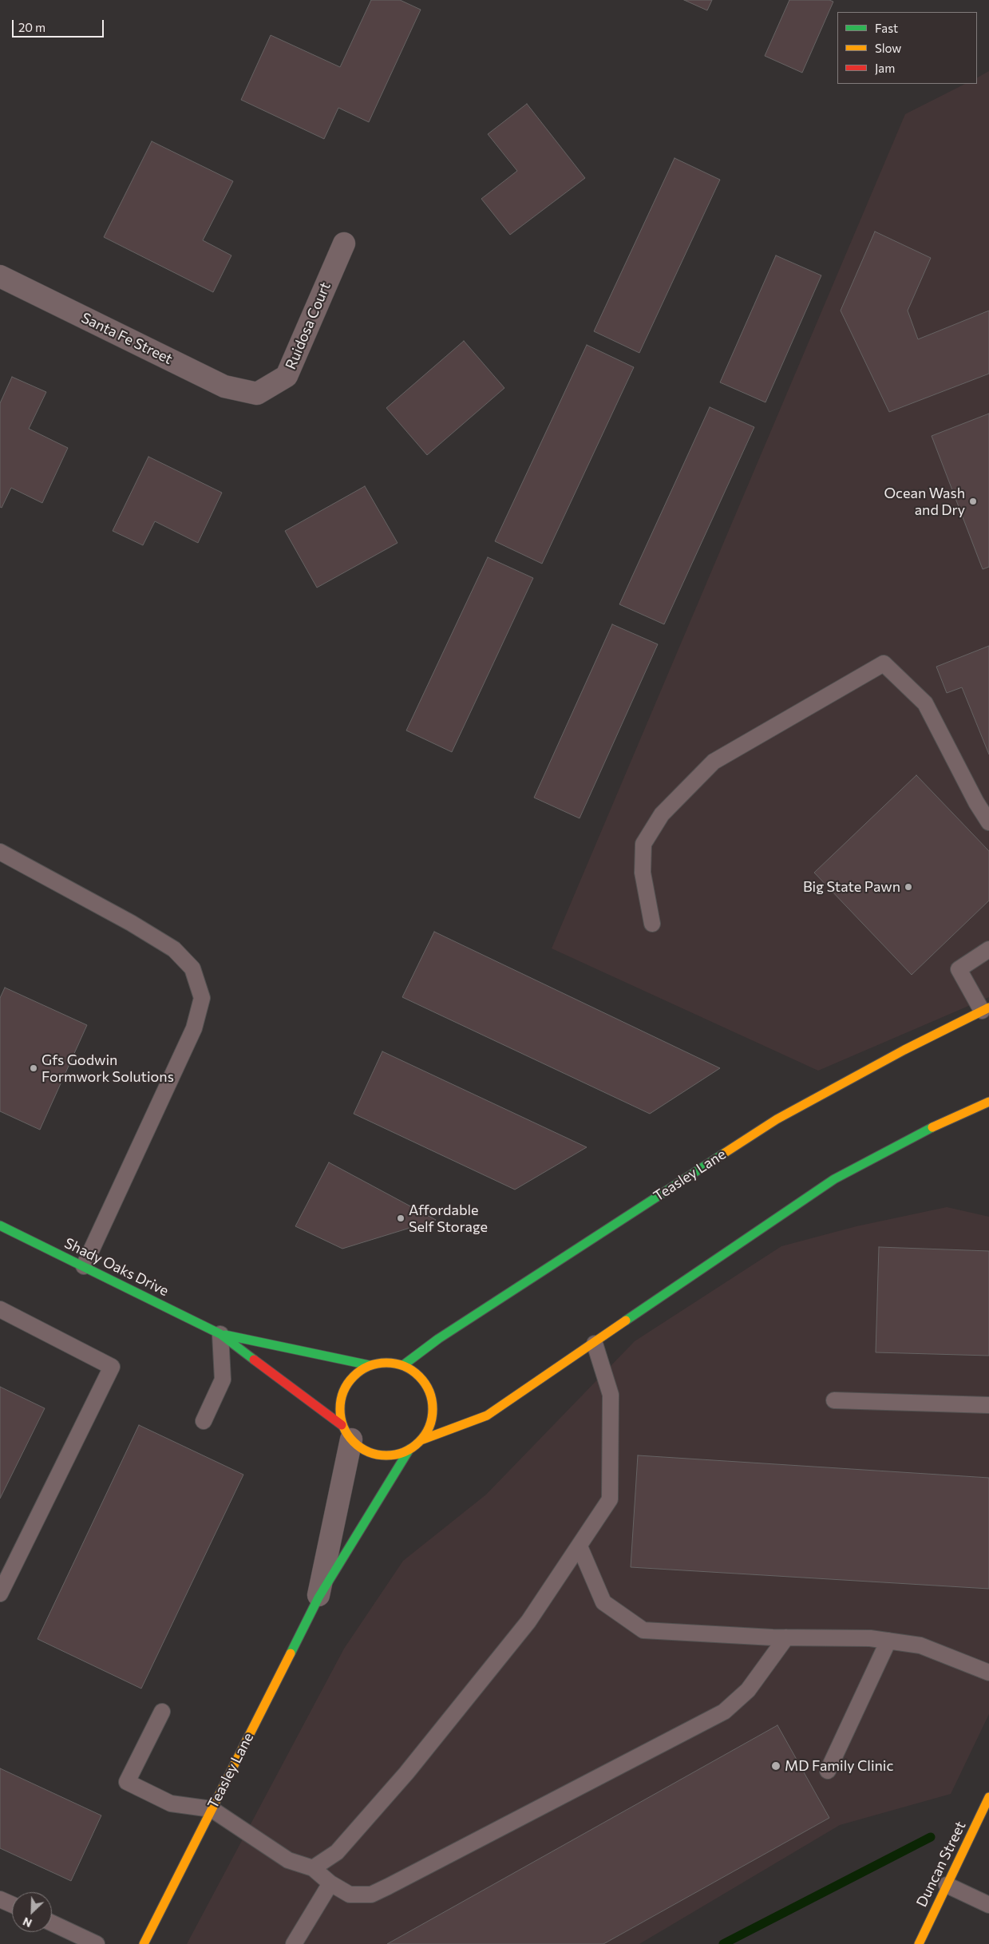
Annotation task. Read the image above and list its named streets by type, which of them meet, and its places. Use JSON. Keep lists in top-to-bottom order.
{
  "streets": {
    "street": [
      "Ruidosa Court",
      "Santa Fe Street",
      "Teasley Lane",
      "Shady Oaks Drive",
      "Duncan Street"
    ]
  },
  "crossings": [
    ["Ruidosa Court", "Santa Fe Street"],
    ["Teasley Lane", "Shady Oaks Drive"]
  ],
  "places": [
    "Ocean Wash and Dry",
    "Big State Pawn",
    "Gfs Godwin Formwork Solutions",
    "Affordable Self Storage",
    "MD Family Clinic"
  ],
  "legend": ["Fast", "Slow", "Jam"],
  "scale_bar": "20 m",
  "north": "bottom left"
}
